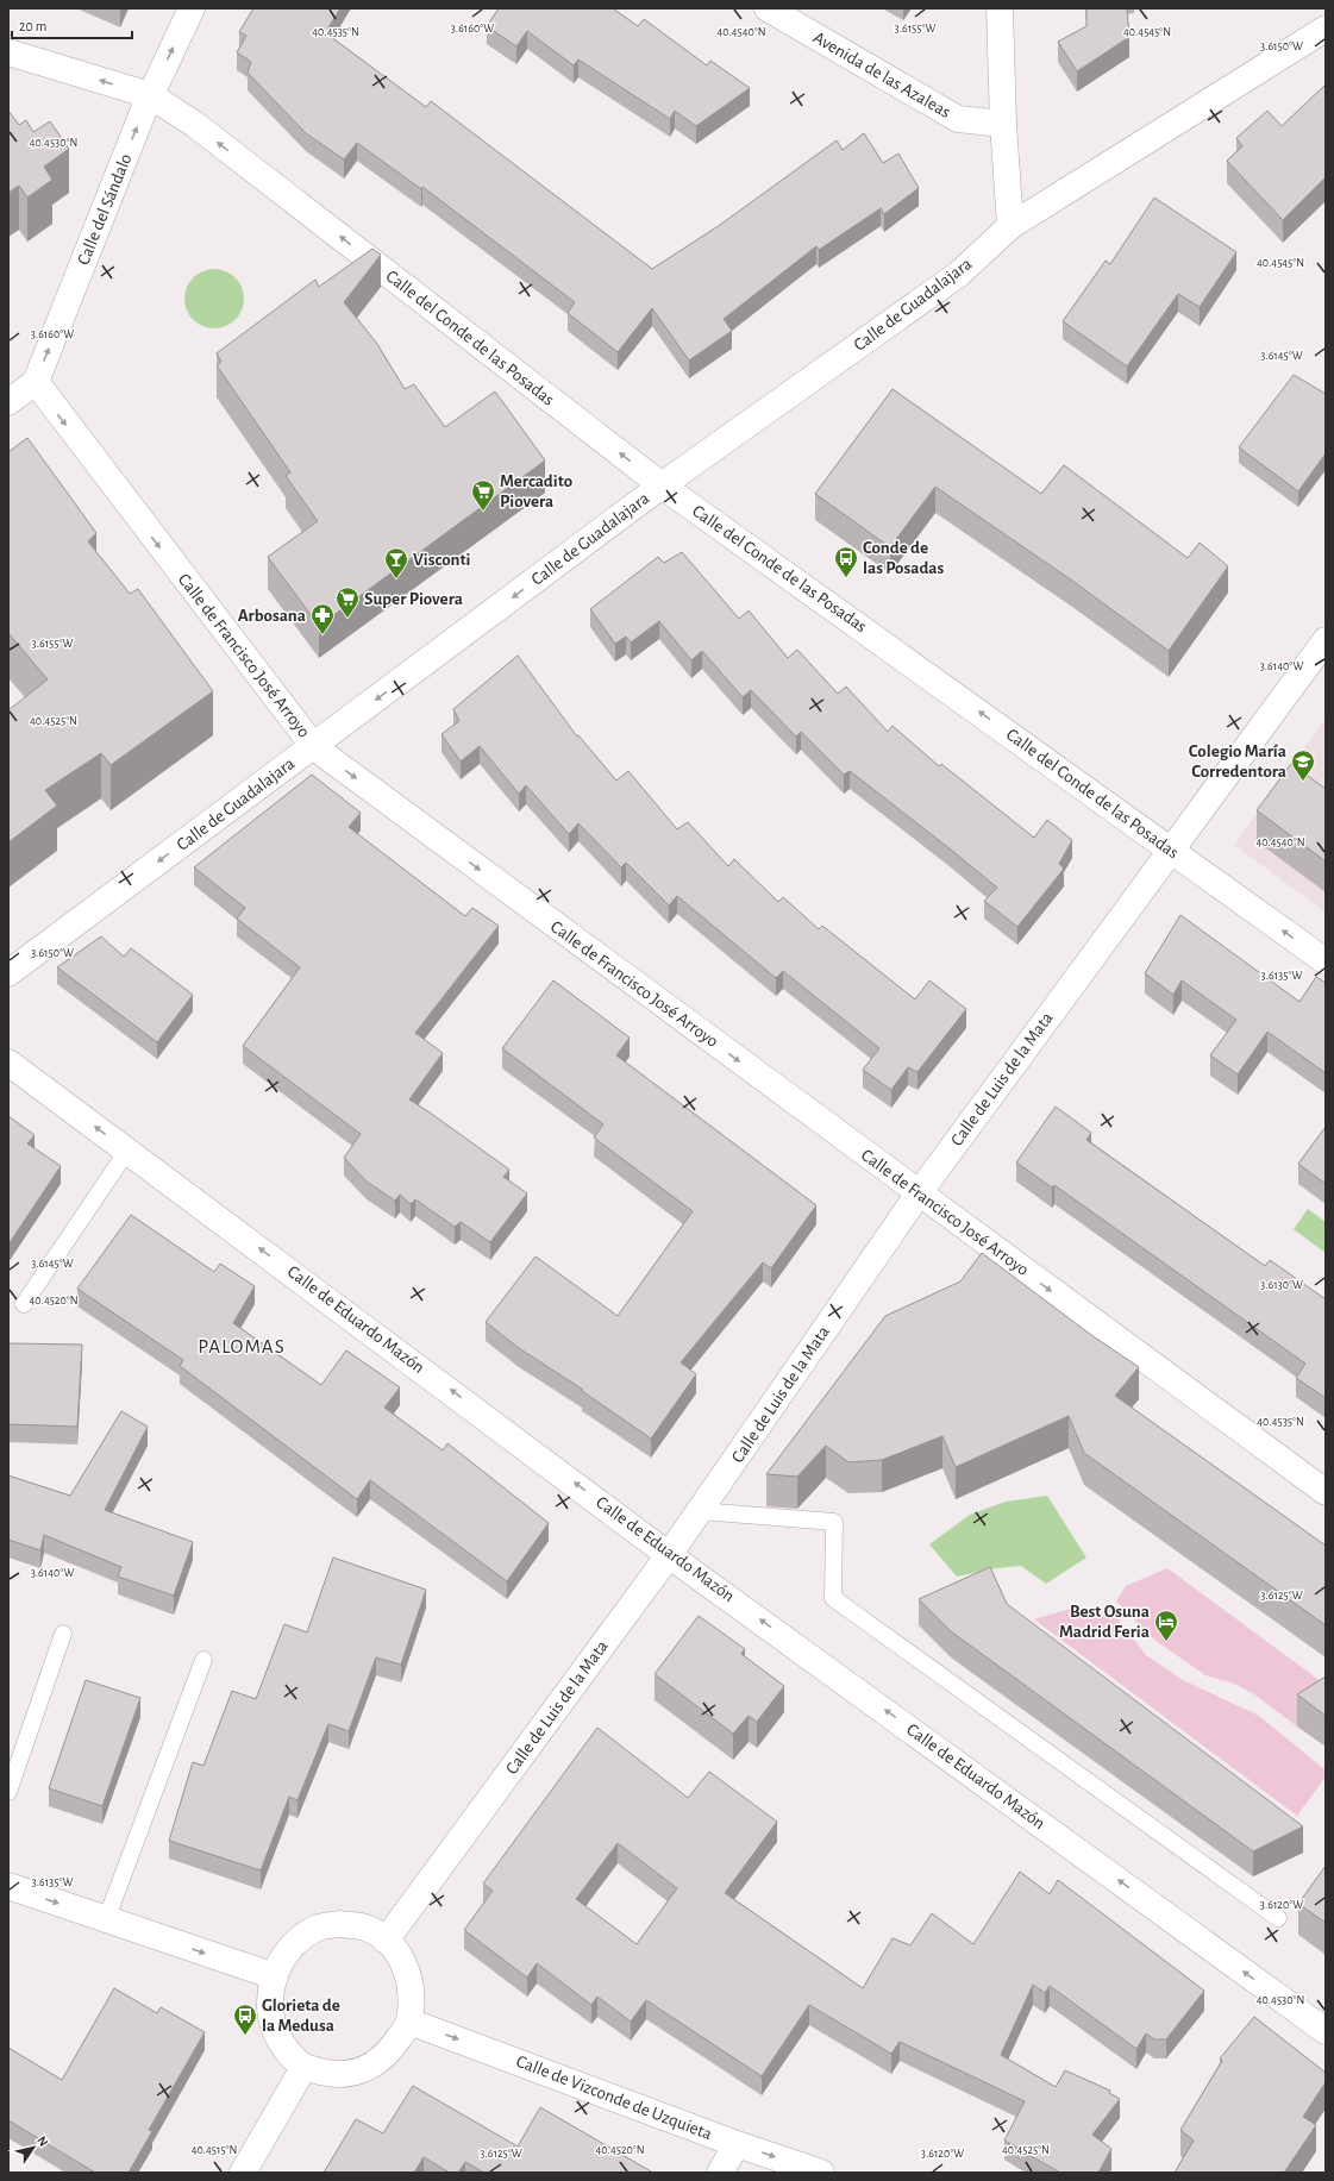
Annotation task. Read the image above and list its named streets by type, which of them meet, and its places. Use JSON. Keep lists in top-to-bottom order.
{
  "streets": {
    "street": [
      "Avenida de las Azaleas",
      "Calle del Sándalo",
      "Calle de Guadalajara",
      "Calle del Conde de las Posadas",
      "Calle de Francisco José Arroyo",
      "Calle de Luis de la Mata",
      "Calle de Eduardo Mazón",
      "Calle de Vizconde de Uzquieta"
    ]
  },
  "crossings": [
    ["Calle del Sándalo", "Calle del Conde de las Posadas"],
    ["Calle del Sándalo", "Calle de Francisco José Arroyo"],
    ["Calle de Guadalajara", "Calle del Conde de las Posadas"],
    ["Calle de Guadalajara", "Calle de Francisco José Arroyo"],
    ["Calle del Conde de las Posadas", "Calle de Luis de la Mata"],
    ["Calle de Francisco José Arroyo", "Calle de Luis de la Mata"],
    ["Calle de Luis de la Mata", "Calle de Eduardo Mazón"],
    ["Calle de Luis de la Mata", "Calle de Vizconde de Uzquieta"]
  ],
  "one_way": [
    "Calle del Sándalo",
    "Calle de Guadalajara",
    "Calle del Conde de las Posadas",
    "Calle de Francisco José Arroyo",
    "Calle de Eduardo Mazón",
    "Calle de Vizconde de Uzquieta"
  ],
  "districts": ["PALOMAS"],
  "places": {
    "supermarket": ["Mercadito Piovera", "Super Piovera"],
    "bus stop": ["Conde de las Posadas", "Glorieta de la Medusa"],
    "bar": ["Visconti"],
    "pharmacy": ["Arbosana"],
    "school or university": ["Colegio María Corredentora"],
    "hotel": ["Best Osuna Madrid Feria"]
  },
  "scale_bar": "20 m",
  "north": "top right",
  "coordinates": [
    "3.6160°W",
    "3.6155°W",
    "40.4535°N",
    "40.4540°N",
    "40.4545°N",
    "3.6150°W",
    "40.4530°N",
    "3.6145°W",
    "3.6140°W",
    "40.4525°N",
    "3.6135°W",
    "3.6130°W",
    "40.4520°N",
    "3.6125°W",
    "3.6120°W",
    "40.4515°N"
  ]
}
